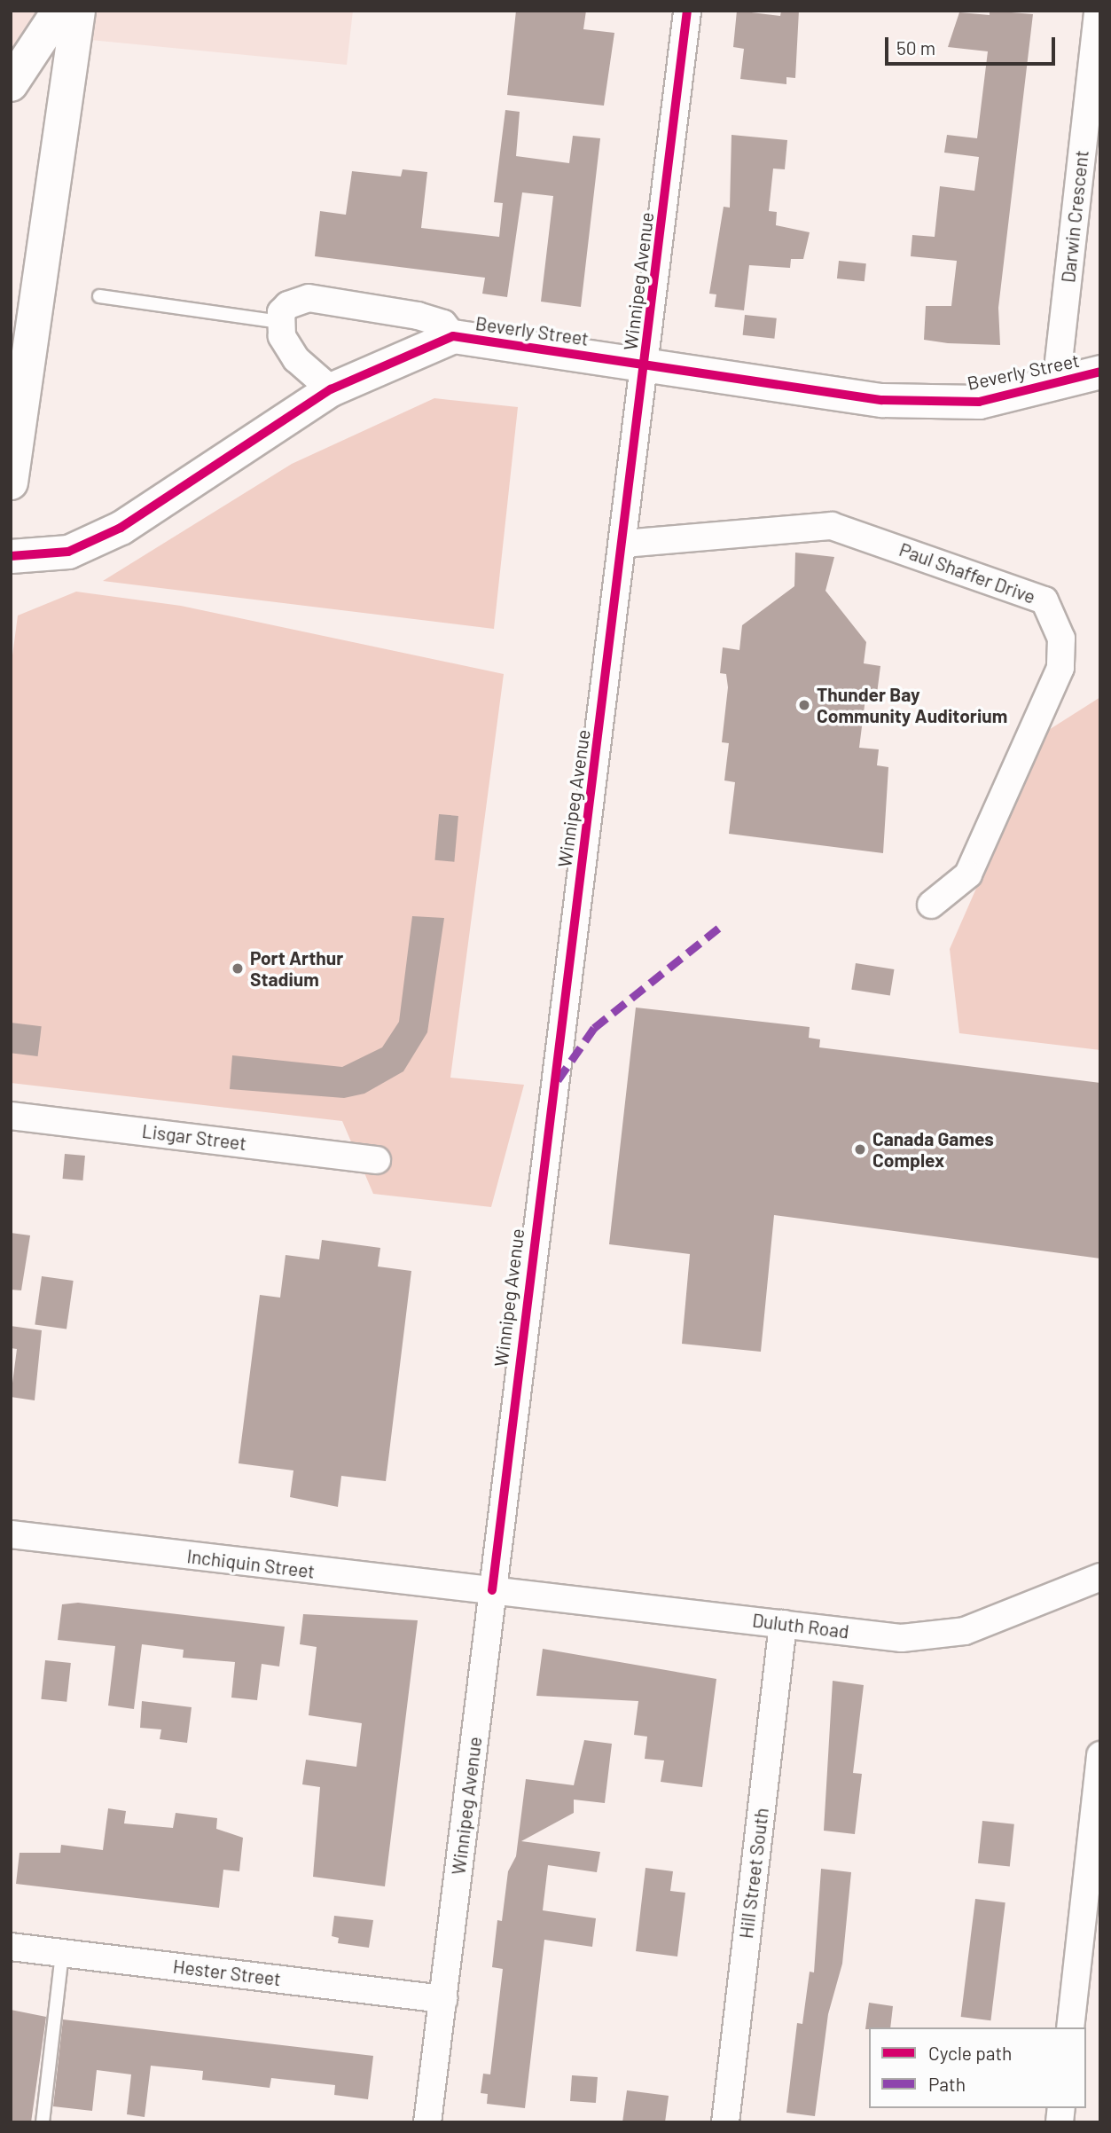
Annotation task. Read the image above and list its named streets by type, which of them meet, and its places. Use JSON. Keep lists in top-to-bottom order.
{
  "streets": {
    "street": [
      "Darwin Crescent",
      "Winnipeg Avenue",
      "Beverly Street",
      "Paul Shaffer Drive",
      "Lisgar Street",
      "Inchiquin Street",
      "Duluth Road",
      "Hill Street South",
      "Hester Street"
    ]
  },
  "crossings": [
    ["Darwin Crescent", "Beverly Street"],
    ["Winnipeg Avenue", "Beverly Street"],
    ["Winnipeg Avenue", "Paul Shaffer Drive"],
    ["Winnipeg Avenue", "Inchiquin Street"],
    ["Winnipeg Avenue", "Duluth Road"],
    ["Winnipeg Avenue", "Hester Street"],
    ["Inchiquin Street", "Duluth Road"],
    ["Duluth Road", "Hill Street South"]
  ],
  "places": ["Thunder Bay Community Auditorium", "Port Arthur Stadium", "Canada Games Complex"],
  "legend": ["Cycle path", "Path"],
  "scale_bar": "50 m"
}
